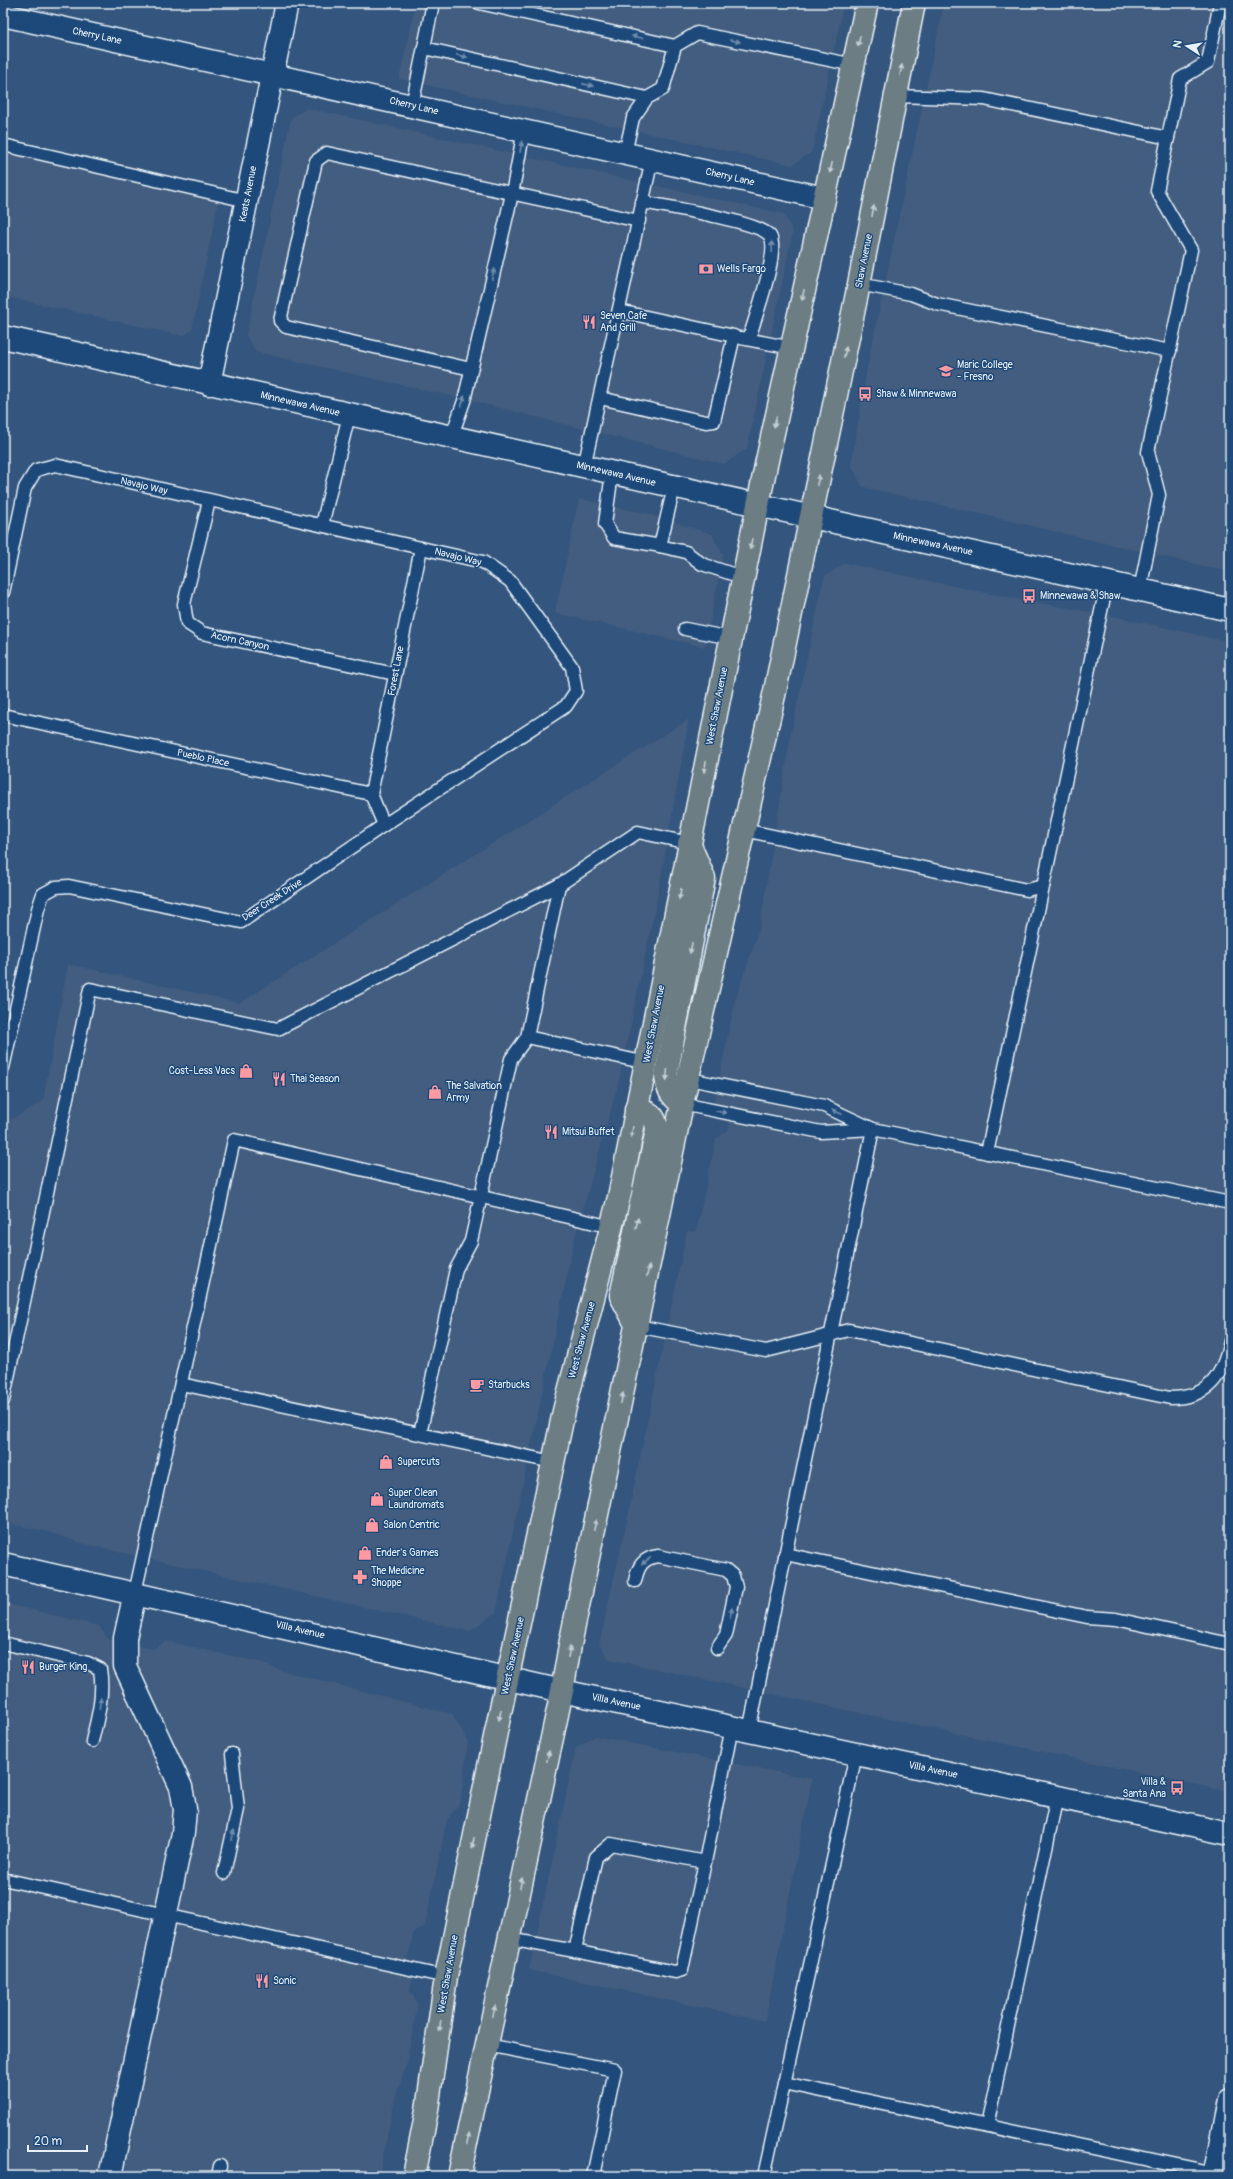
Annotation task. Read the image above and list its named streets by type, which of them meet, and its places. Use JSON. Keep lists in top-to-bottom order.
{
  "streets": {
    "main road": ["Shaw Avenue", "West Shaw Avenue"],
    "street": [
      "Cherry Lane",
      "Keats Avenue",
      "Minnewawa Avenue",
      "Villa Avenue"
    ],
    "lane": [
      "Navajo Way",
      "Acorn Canyon",
      "Forest Lane",
      "Pueblo Place",
      "Deer Creek Drive"
    ]
  },
  "crossings": [
    ["Cherry Lane", "Keats Avenue"],
    ["Keats Avenue", "Minnewawa Avenue"],
    ["Shaw Avenue", "Minnewawa Avenue"],
    ["Minnewawa Avenue", "West Shaw Avenue"],
    ["Navajo Way", "Acorn Canyon"],
    ["Navajo Way", "Forest Lane"],
    ["Navajo Way", "Deer Creek Drive"],
    ["Acorn Canyon", "Forest Lane"],
    ["Forest Lane", "Pueblo Place"],
    ["West Shaw Avenue", "Villa Avenue"]
  ],
  "places": {
    "bank": ["Wells Fargo"],
    "restaurant": [
      "Seven Cafe And Grill",
      "Thai Season",
      "Mitsui Buffet",
      "Burger King",
      "Sonic"
    ],
    "school or university": ["Maric College - Fresno"],
    "bus stop": ["Shaw & Minnewawa", "Minnewawa & Shaw", "Villa & Santa Ana"],
    "shop": [
      "Cost-Less Vacs",
      "The Salvation Army",
      "Supercuts",
      "Super Clean Laundromats",
      "Salon Centric",
      "Ender's Games"
    ],
    "cafe": ["Starbucks"],
    "pharmacy": ["The Medicine Shoppe"]
  },
  "scale_bar": "20 m",
  "north": "left"
}
